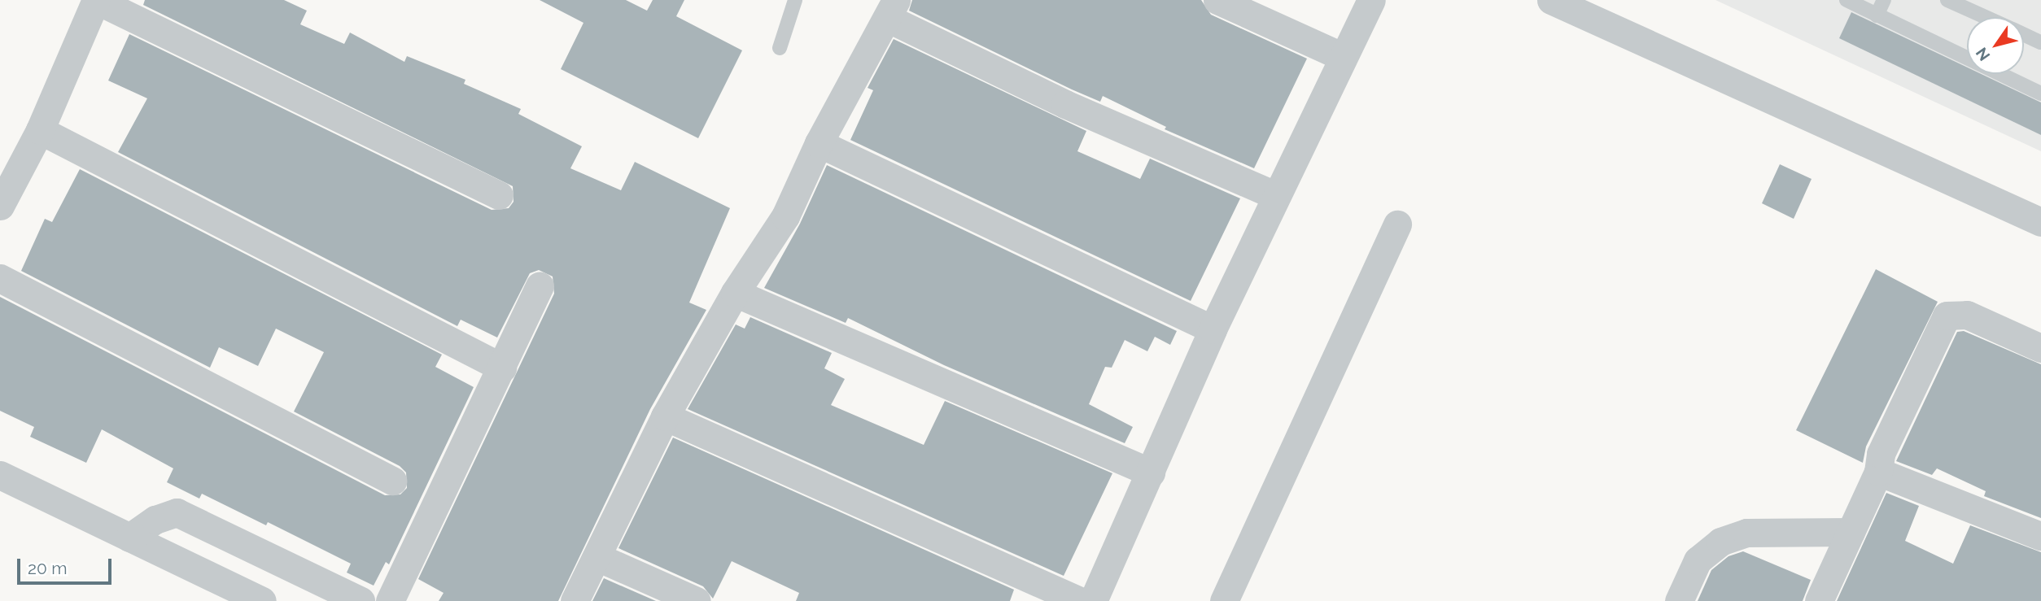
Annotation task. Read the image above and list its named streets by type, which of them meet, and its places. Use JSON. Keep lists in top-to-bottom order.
{
  "scale_bar": "20 m",
  "north": "bottom left"
}
